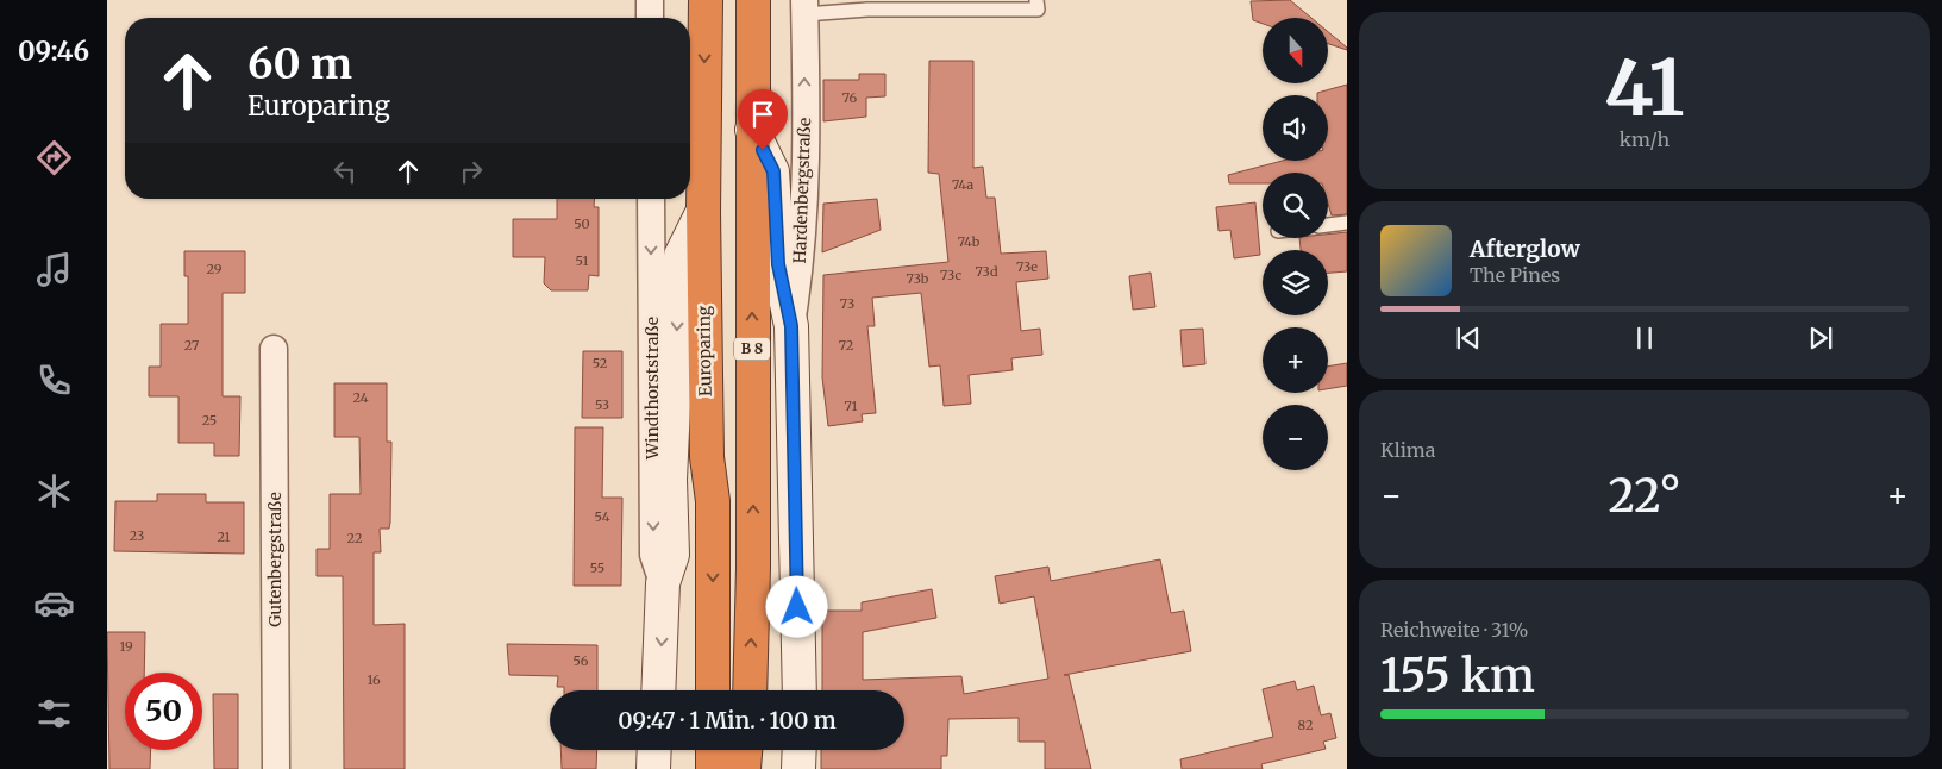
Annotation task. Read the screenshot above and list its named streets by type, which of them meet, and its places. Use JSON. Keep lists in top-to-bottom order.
{
  "streets": {
    "highway": ["B 8", "Europaring"],
    "main road": ["Hardenbergstraße", "Windthorststraße"],
    "street": ["Gutenbergstraße"]
  },
  "crossings": [
    ["Europaring", "Windthorststraße"]
  ],
  "one_way": ["Hardenbergstraße", "Windthorststraße"],
  "house_numbers": [
    "76",
    "74a",
    "50",
    "74b",
    "51",
    "73e",
    "29",
    "73d",
    "73c",
    "73b",
    "73",
    "27",
    "72",
    "52",
    "24",
    "53",
    "71",
    "25",
    "54",
    "23",
    "21",
    "22",
    "55",
    "19",
    "56",
    "16",
    "82"
  ],
  "north": "bottom",
  "page": {
    "tabs": "09:46",
    "tile": [
      ["41", "km/h"],
      "Klima",
      ["Reichweite · 31%", "155 km"]
    ],
    "map_buttons": ["+", "−"],
    "turn": ["60 m", "Europaring"],
    "song": ["Afterglow", "The Pines"],
    "heat": ["−", "22°", "+"],
    "limit": "50",
    "trip": "09:47 · 1 Min. · 100 m"
  }
}
